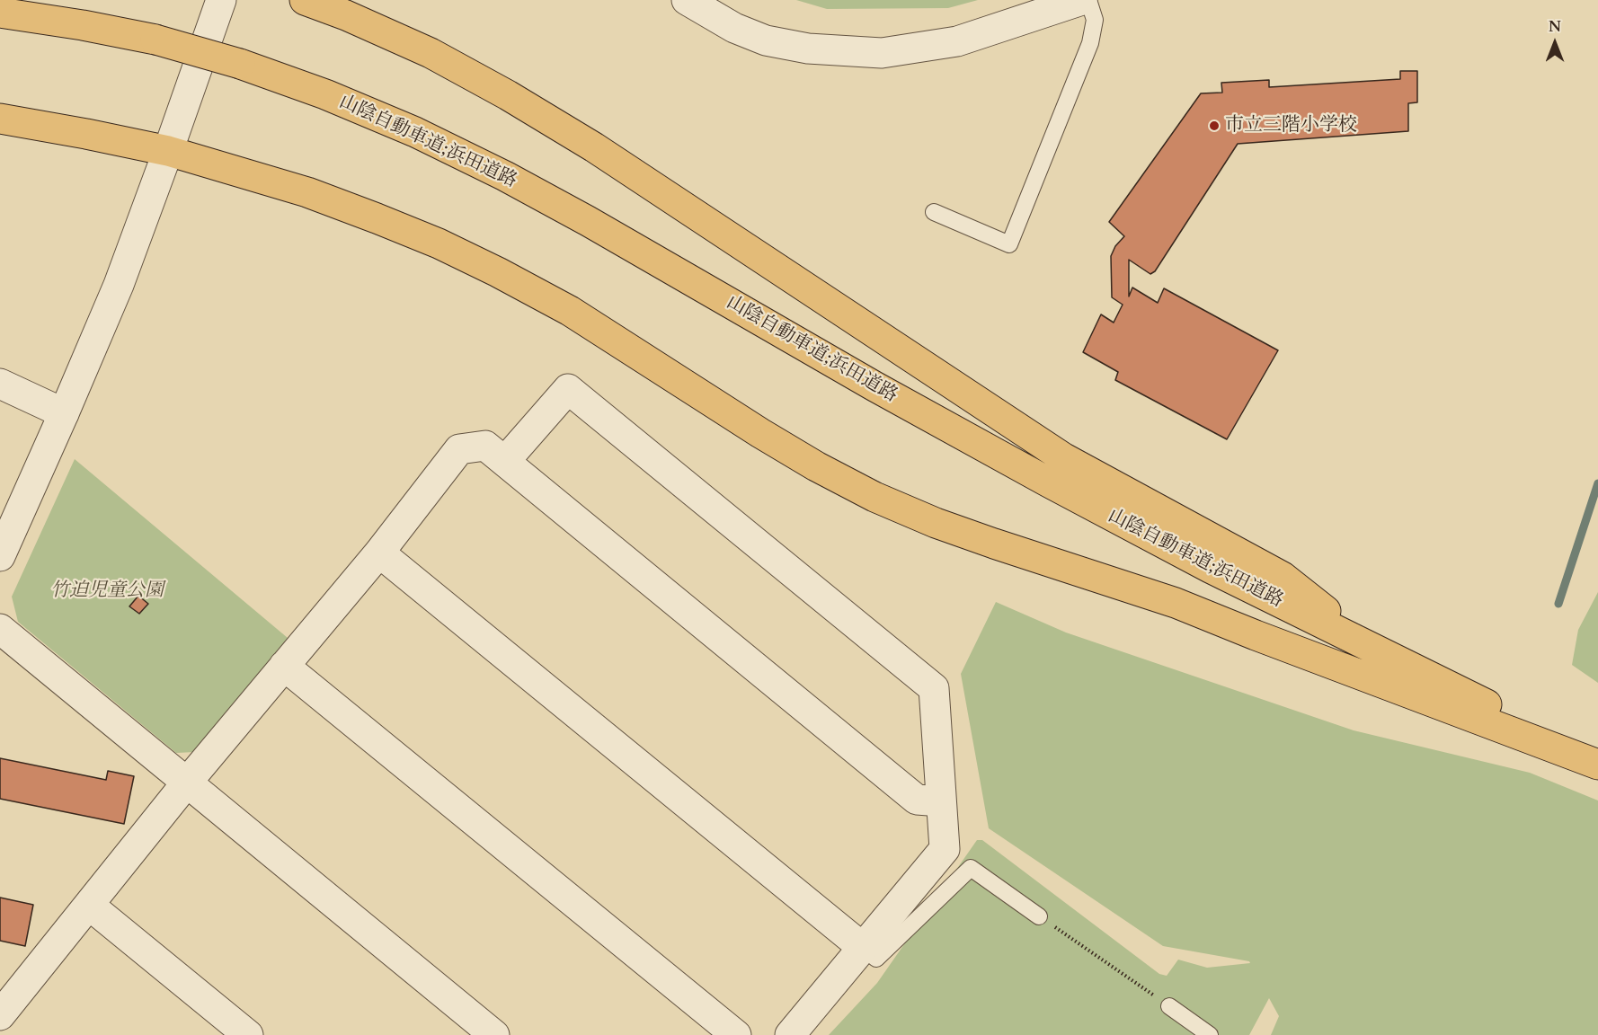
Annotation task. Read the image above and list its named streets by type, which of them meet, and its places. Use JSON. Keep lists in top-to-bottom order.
{
  "streets": {
    "highway": ["山陰自動車道;浜田道路"]
  },
  "parks": ["竹迫児童公園"],
  "places": ["市立三階小学校"],
  "north": "top"
}
